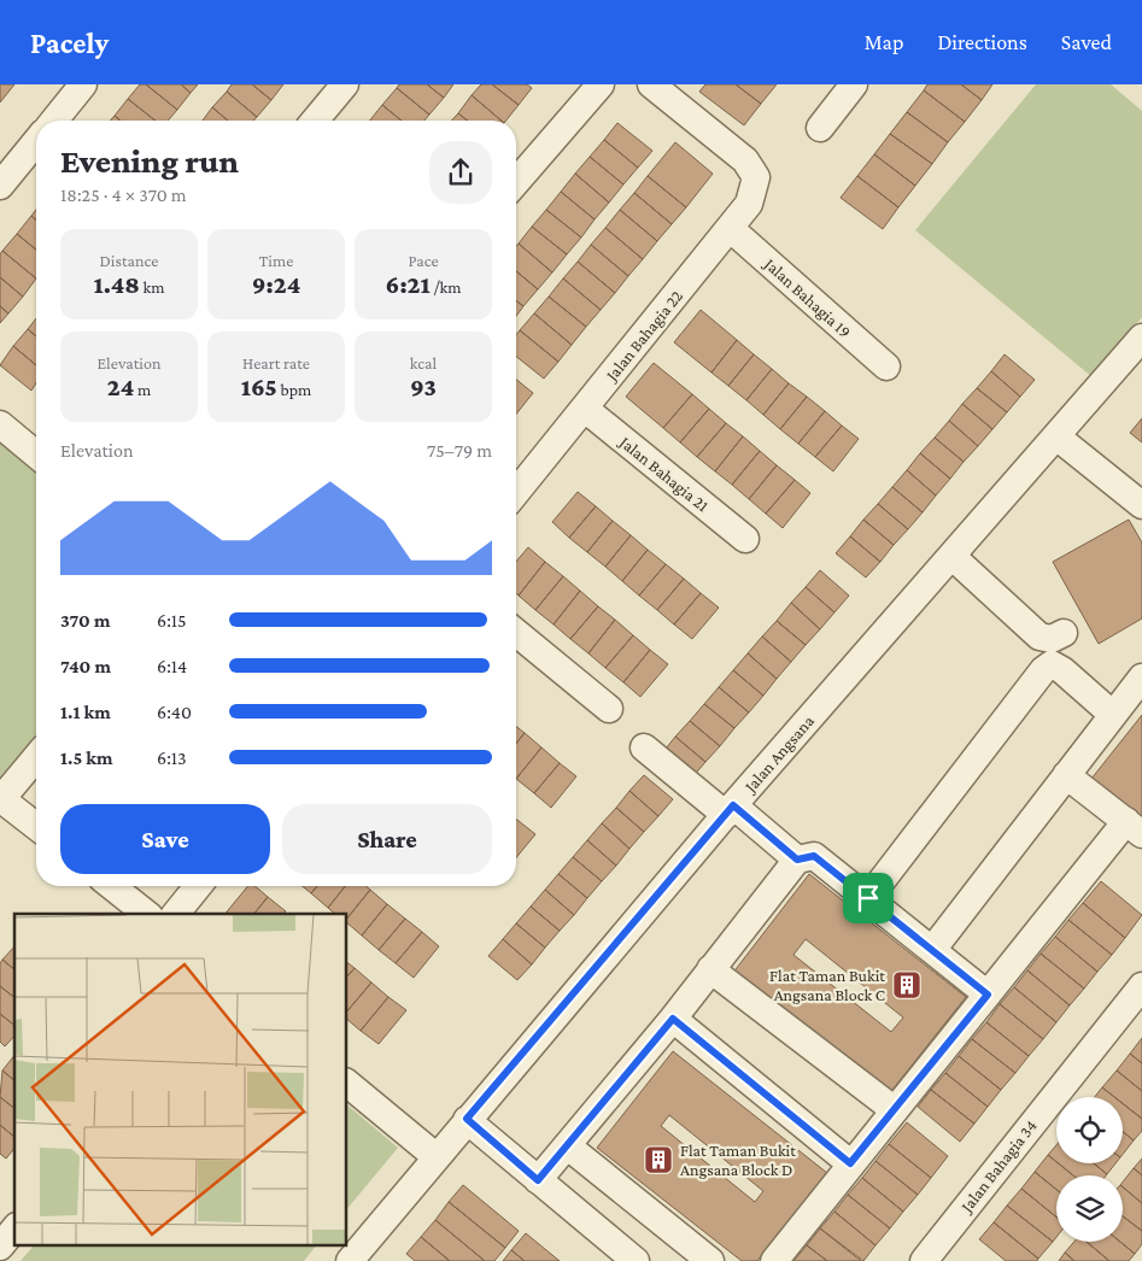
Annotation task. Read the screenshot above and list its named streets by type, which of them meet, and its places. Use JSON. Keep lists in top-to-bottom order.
{
  "streets": {
    "street": [
      "Jalan Bahagia 19",
      "Jalan Bahagia 22",
      "Jalan Bahagia 21",
      "Jalan Angsana",
      "Jalan Bahagia 34"
    ]
  },
  "crossings": [
    ["Jalan Bahagia 19", "Jalan Bahagia 22"],
    ["Jalan Bahagia 22", "Jalan Bahagia 21"]
  ],
  "places": {
    "building": ["Flat Taman Bukit Angsana Block C", "Flat Taman Bukit Angsana Block D"]
  },
  "page": {
    "header": "Pacely",
    "nav": ["Map", "Directions", "Saved"],
    "heading": ["Evening run", "18:25 · 4 × 370 m"],
    "stats": [
      ["Distance", "1.48 km"],
      ["Time", "9:24"],
      ["Pace", "6:21 /km"],
      ["Elevation", "24 m"],
      ["Heart rate", "165 bpm"],
      ["kcal", "93"]
    ],
    "chart": ["Elevation", "75–79 m"],
    "list": [
      {
        "name": "370 m",
        "note": "6:15"
      },
      {
        "name": "740 m",
        "note": "6:14"
      },
      {
        "name": "1.1 km",
        "note": "6:40"
      },
      {
        "name": "1.5 km",
        "note": "6:13"
      }
    ],
    "buttons": ["Save", "Share"]
  }
}
